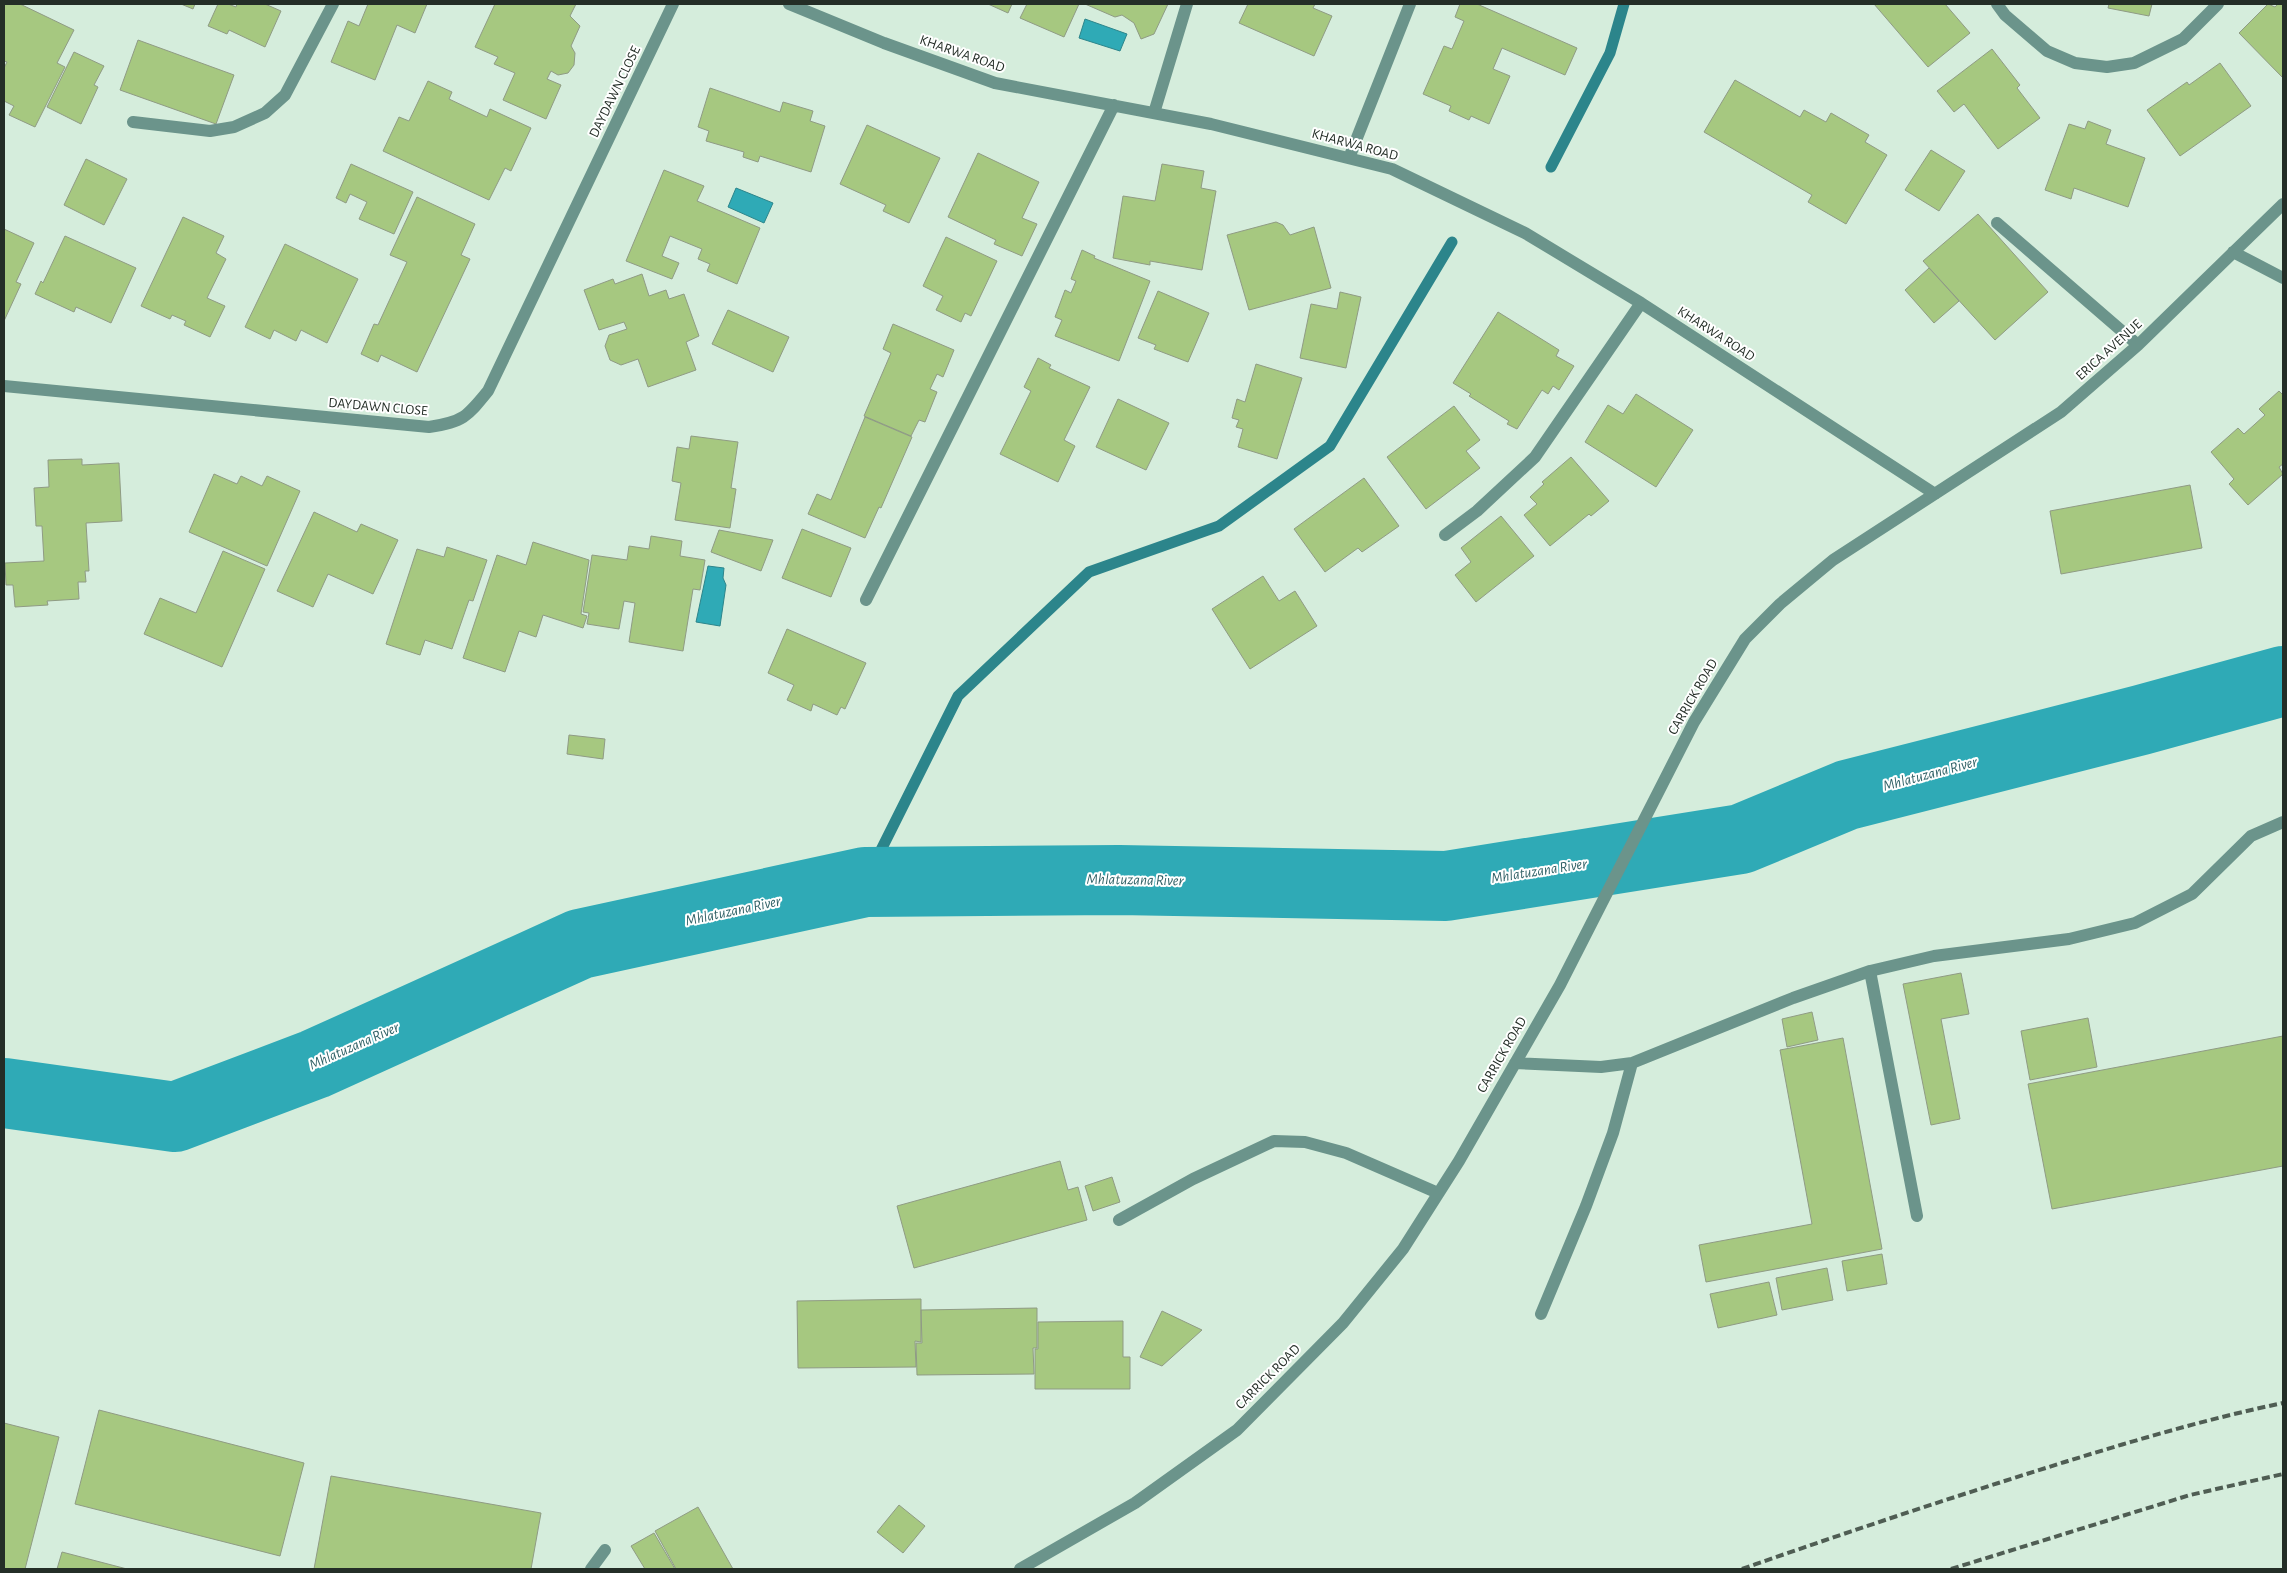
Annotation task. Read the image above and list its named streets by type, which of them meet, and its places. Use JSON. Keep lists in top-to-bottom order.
{
  "streets": {
    "street": [
      "KHARWA ROAD",
      "DAYDAWN CLOSE",
      "ERICA AVENUE",
      "CARRICK ROAD"
    ]
  },
  "crossings": [
    ["KHARWA ROAD", "ERICA AVENUE"],
    ["KHARWA ROAD", "CARRICK ROAD"],
    ["ERICA AVENUE", "CARRICK ROAD"]
  ],
  "water": ["Mhlatuzana River"]
}
